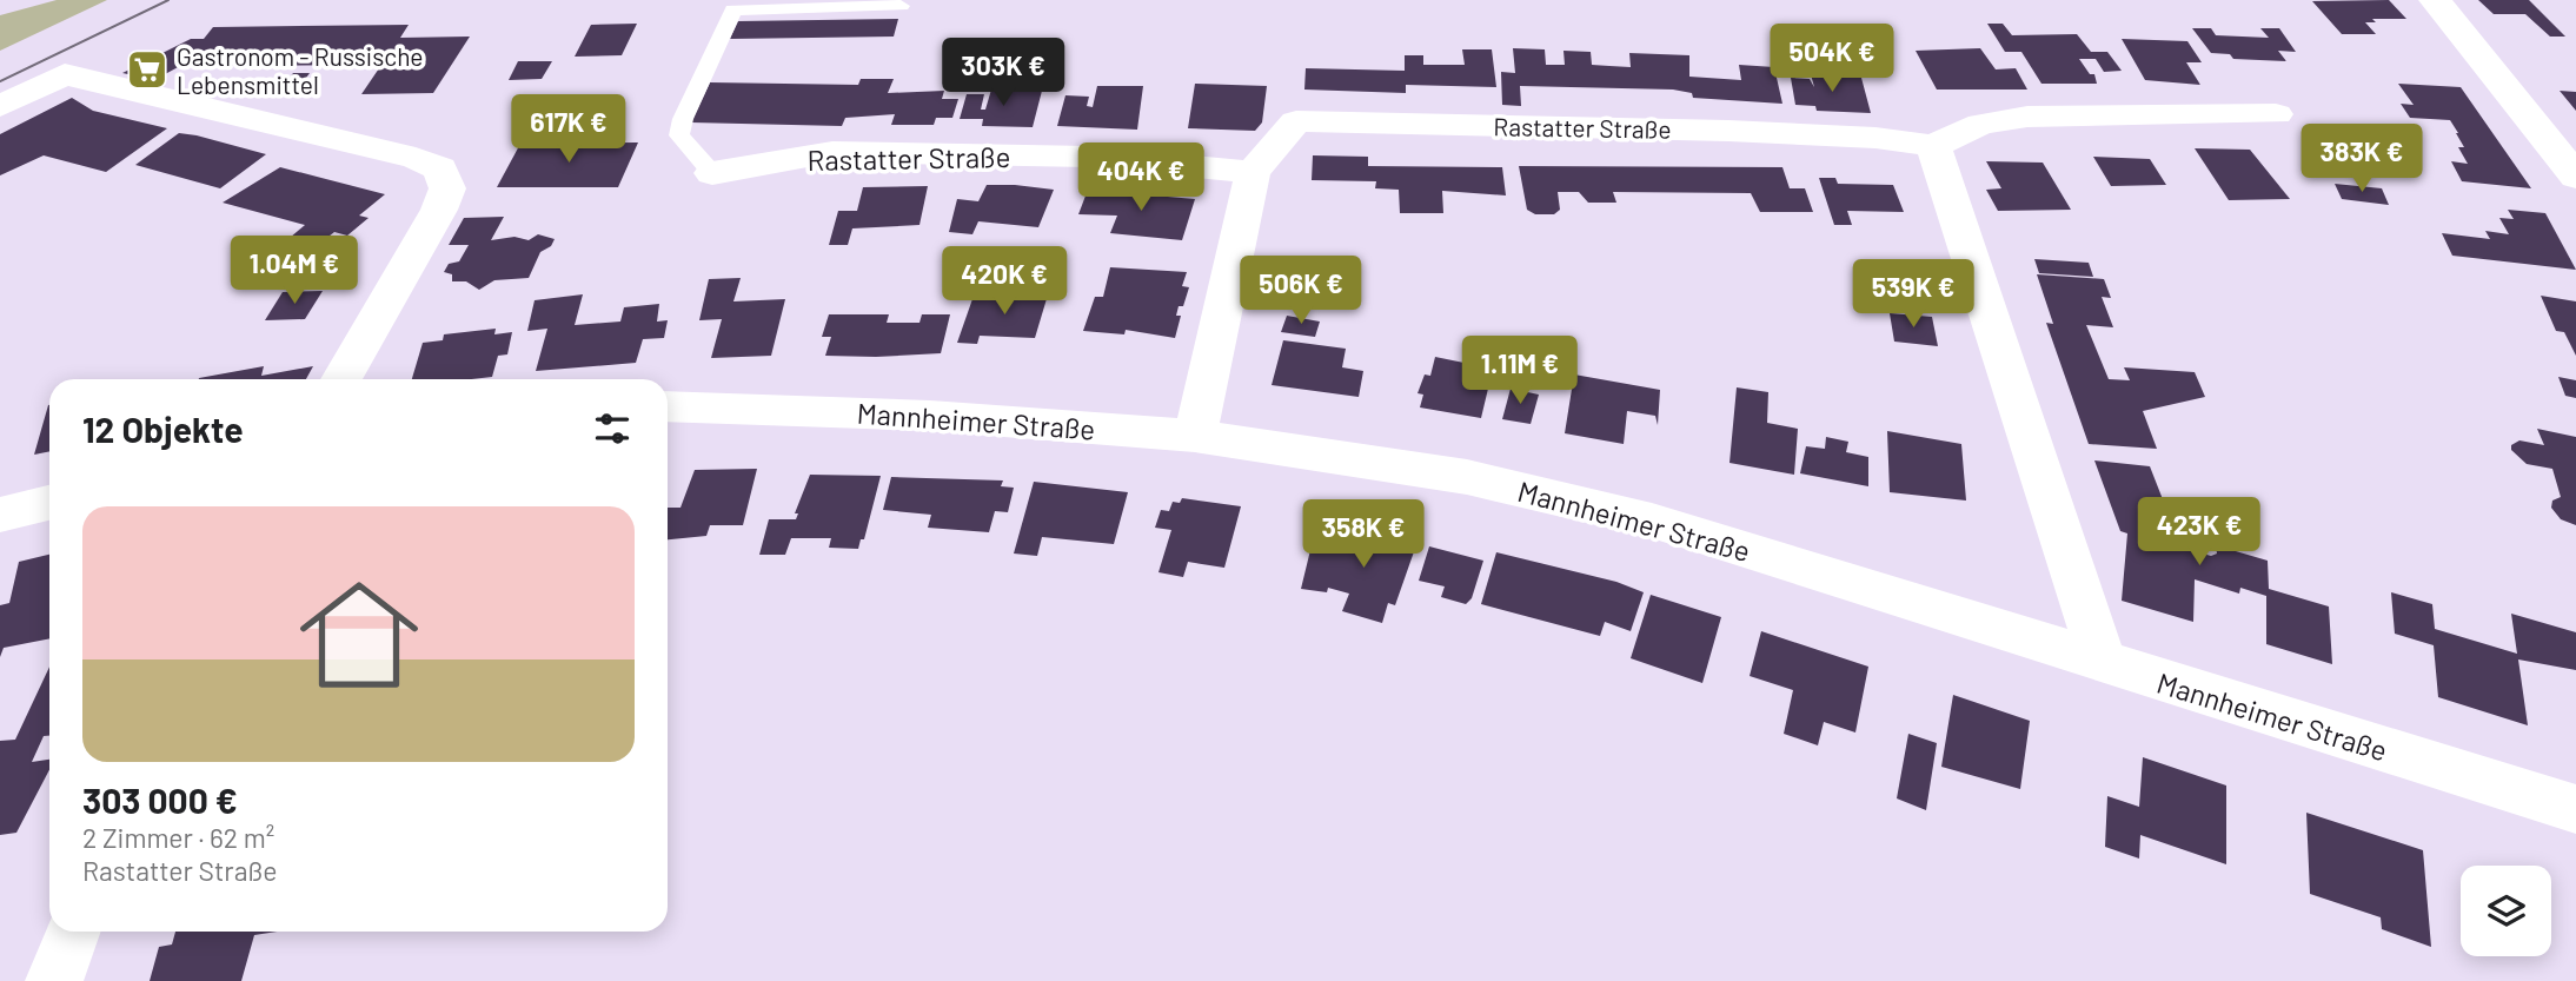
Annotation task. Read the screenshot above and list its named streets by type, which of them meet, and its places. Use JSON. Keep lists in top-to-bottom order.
{
  "streets": {
    "street": ["Rastatter Straße", "Mannheimer Straße"]
  },
  "crossings": [
    ["Rastatter Straße", "Mannheimer Straße"]
  ],
  "places": {
    "supermarket": ["Gastronom - Russische Lebensmittel"]
  },
  "page": {
    "price": [
      "504K €",
      "303K €",
      "617K €",
      "383K €",
      "404K €",
      "1.04M €",
      "420K €",
      "506K €",
      "539K €",
      "1.11M €",
      "423K €",
      "358K €"
    ],
    "heading": "12 Objekte",
    "list": [
      {
        "name": "303 000 €",
        "note": "2 Zimmer · 62 m² · Rastatter Straße"
      }
    ]
  }
}
